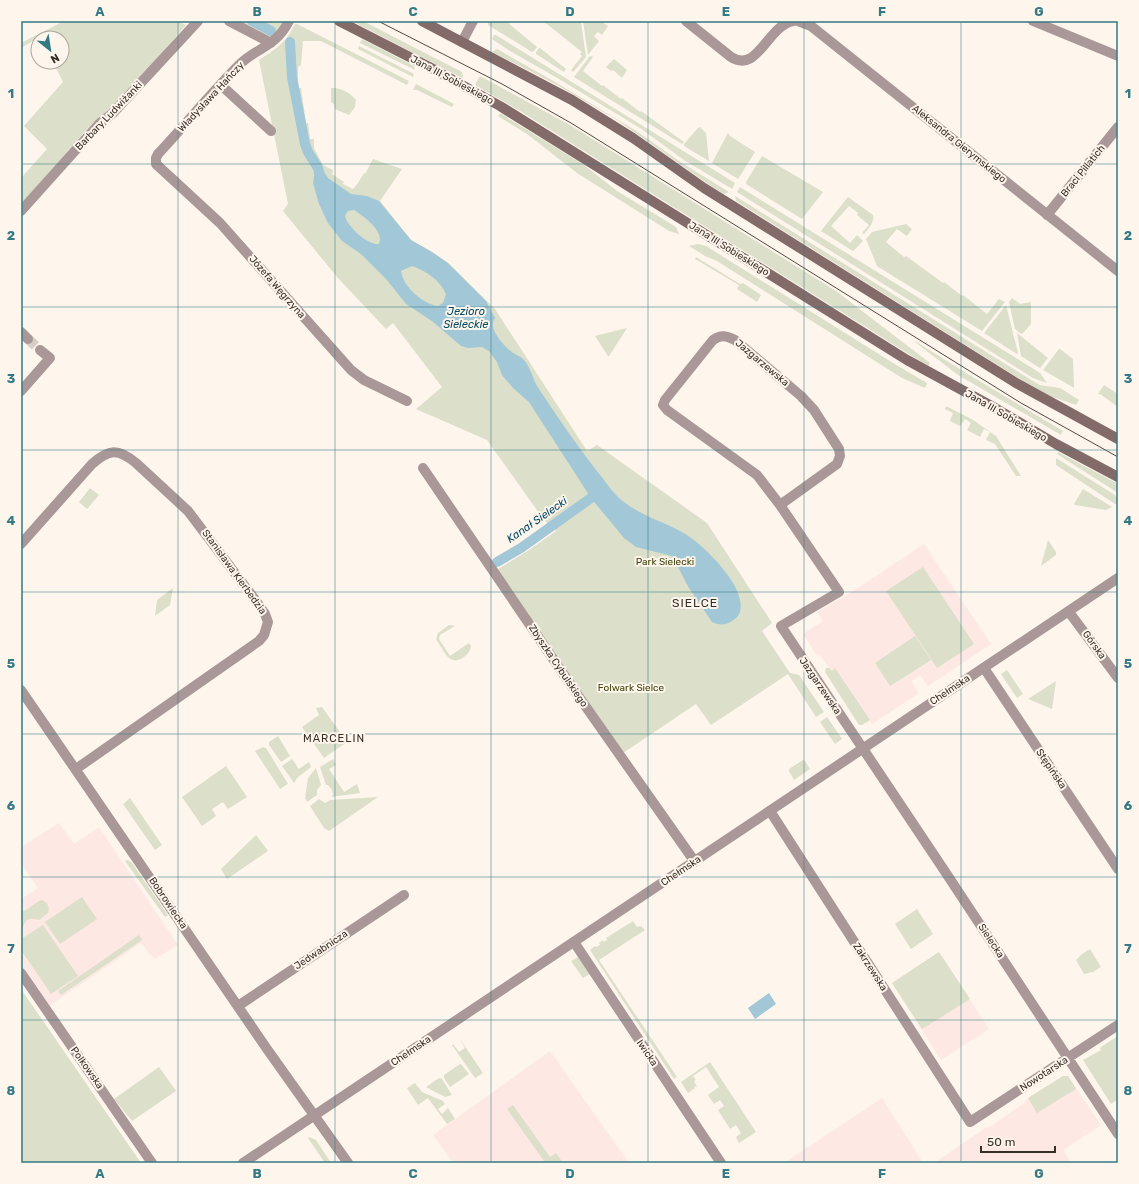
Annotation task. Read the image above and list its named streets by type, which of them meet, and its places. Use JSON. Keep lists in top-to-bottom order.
{
  "streets": {
    "main road": ["Jana III Sobieskiego"],
    "street": [
      "Władysława Hańczy",
      "Barbary Ludwiżanki",
      "Aleksandra Gierymskiego",
      "Braci Pillatich",
      "Józefa Węgrzyna",
      "Jazgarzewska",
      "Stanisława Kierbedzia",
      "Górska",
      "Zbyszka Cybulskiego",
      "Chełmska",
      "Stępińska",
      "Bobrowiecka",
      "Sielecka",
      "Jedwabnicza",
      "Zakrzewska",
      "Iwicka",
      "Polkowska",
      "Nowotarska"
    ]
  },
  "crossings": [
    ["Władysława Hańczy", "Józefa Węgrzyna"],
    ["Aleksandra Gierymskiego", "Braci Pillatich"],
    ["Jazgarzewska", "Chełmska"],
    ["Jazgarzewska", "Sielecka"],
    ["Stanisława Kierbedzia", "Bobrowiecka"],
    ["Górska", "Chełmska"],
    ["Zbyszka Cybulskiego", "Chełmska"],
    ["Chełmska", "Stępińska"],
    ["Chełmska", "Bobrowiecka"],
    ["Chełmska", "Sielecka"],
    ["Chełmska", "Zakrzewska"],
    ["Chełmska", "Iwicka"],
    ["Bobrowiecka", "Jedwabnicza"],
    ["Sielecka", "Nowotarska"],
    ["Zakrzewska", "Nowotarska"]
  ],
  "districts": ["SIELCE", "MARCELIN"],
  "water": ["Jezioro Sieleckie", "Kanał Sielecki"],
  "parks": ["Park Sielecki", "Folwark Sielce"],
  "scale_bar": "50 m",
  "north": "bottom right",
  "grid": {
    "columns": [
      "A",
      "B",
      "C",
      "D",
      "E",
      "F",
      "G"
    ],
    "rows": [
      "1",
      "2",
      "3",
      "4",
      "5",
      "6",
      "7",
      "8"
    ]
  }
}
